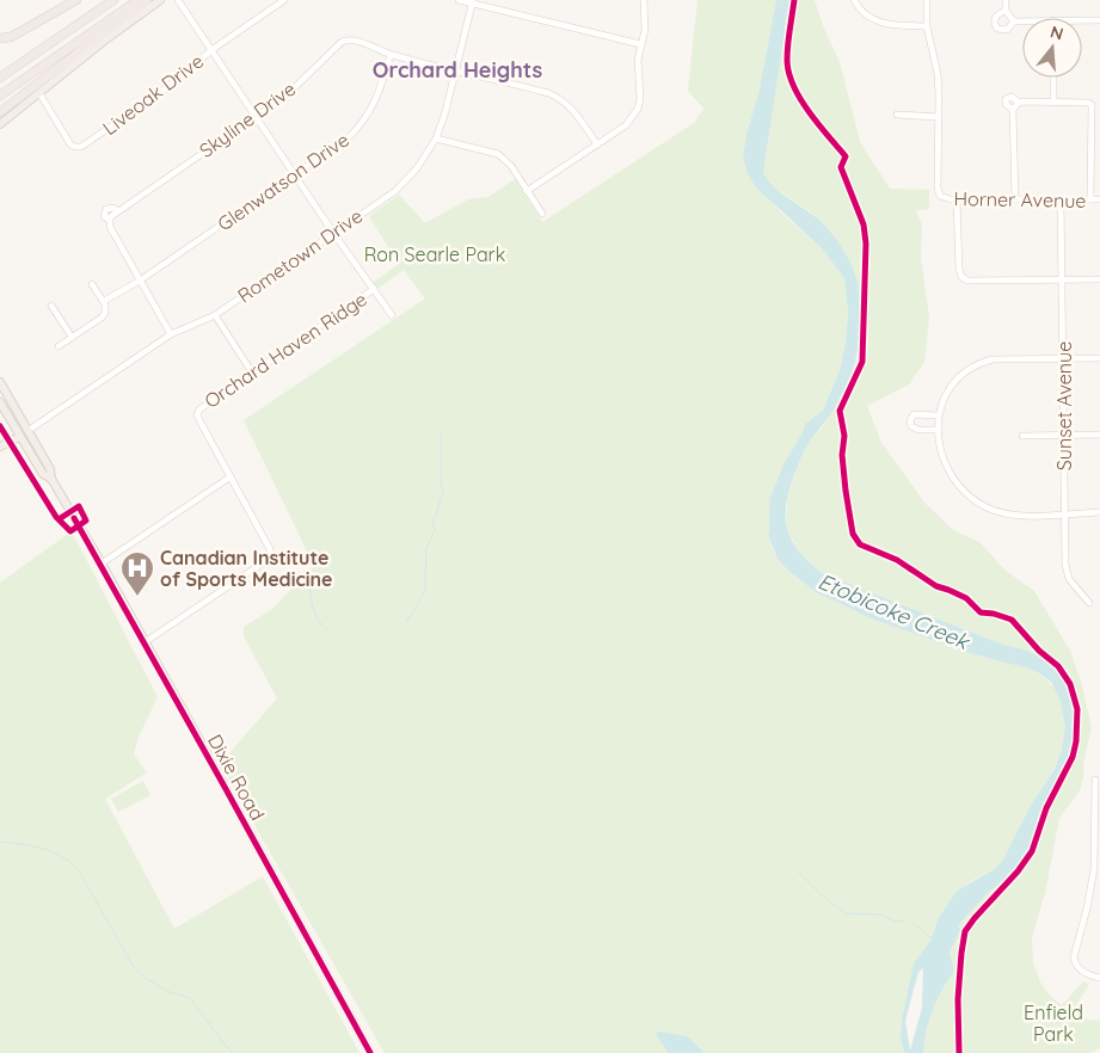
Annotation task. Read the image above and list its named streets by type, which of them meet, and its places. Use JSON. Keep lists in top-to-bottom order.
{
  "streets": {
    "main road": ["Dixie Road"],
    "street": [
      "Liveoak Drive",
      "Skyline Drive",
      "Glenwatson Drive",
      "Horner Avenue",
      "Rometown Drive",
      "Orchard Haven Ridge",
      "Sunset Avenue"
    ]
  },
  "crossings": [
    ["Skyline Drive", "Glenwatson Drive"],
    ["Skyline Drive", "Rometown Drive"],
    ["Horner Avenue", "Sunset Avenue"],
    ["Rometown Drive", "Dixie Road"]
  ],
  "districts": ["Orchard Heights"],
  "water": ["Etobicoke Creek"],
  "parks": ["Ron Searle Park", "Enfield Park"],
  "places": {
    "hospital": ["Canadian Institute of Sports Medicine"]
  },
  "north": "top"
}
